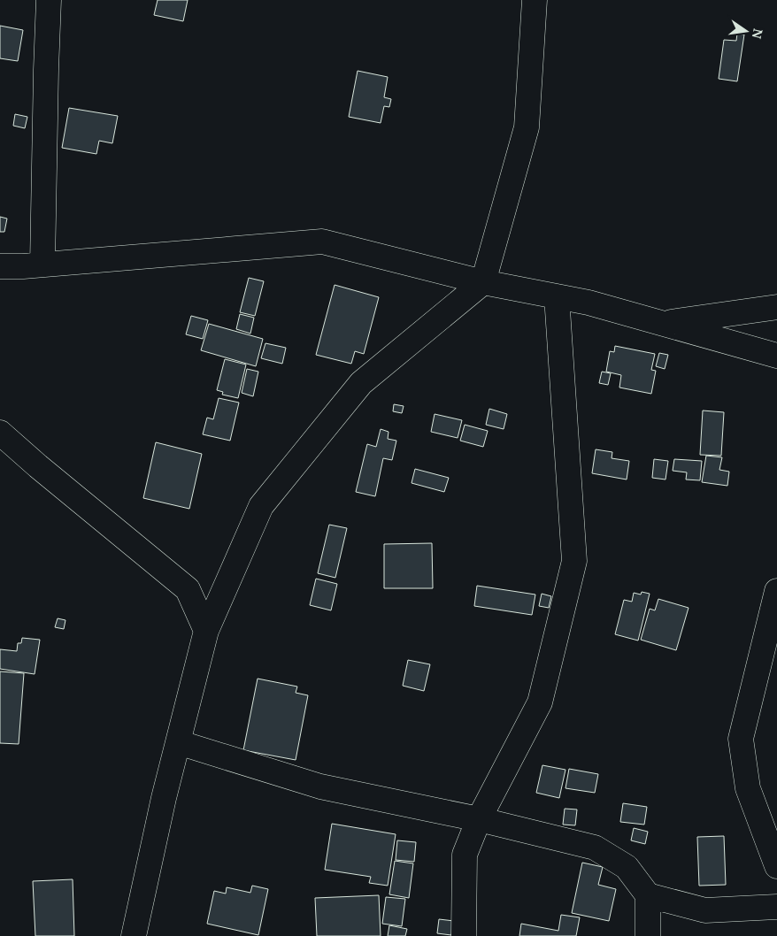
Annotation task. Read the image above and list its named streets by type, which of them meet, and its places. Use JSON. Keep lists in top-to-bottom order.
{
  "north": "right"
}
